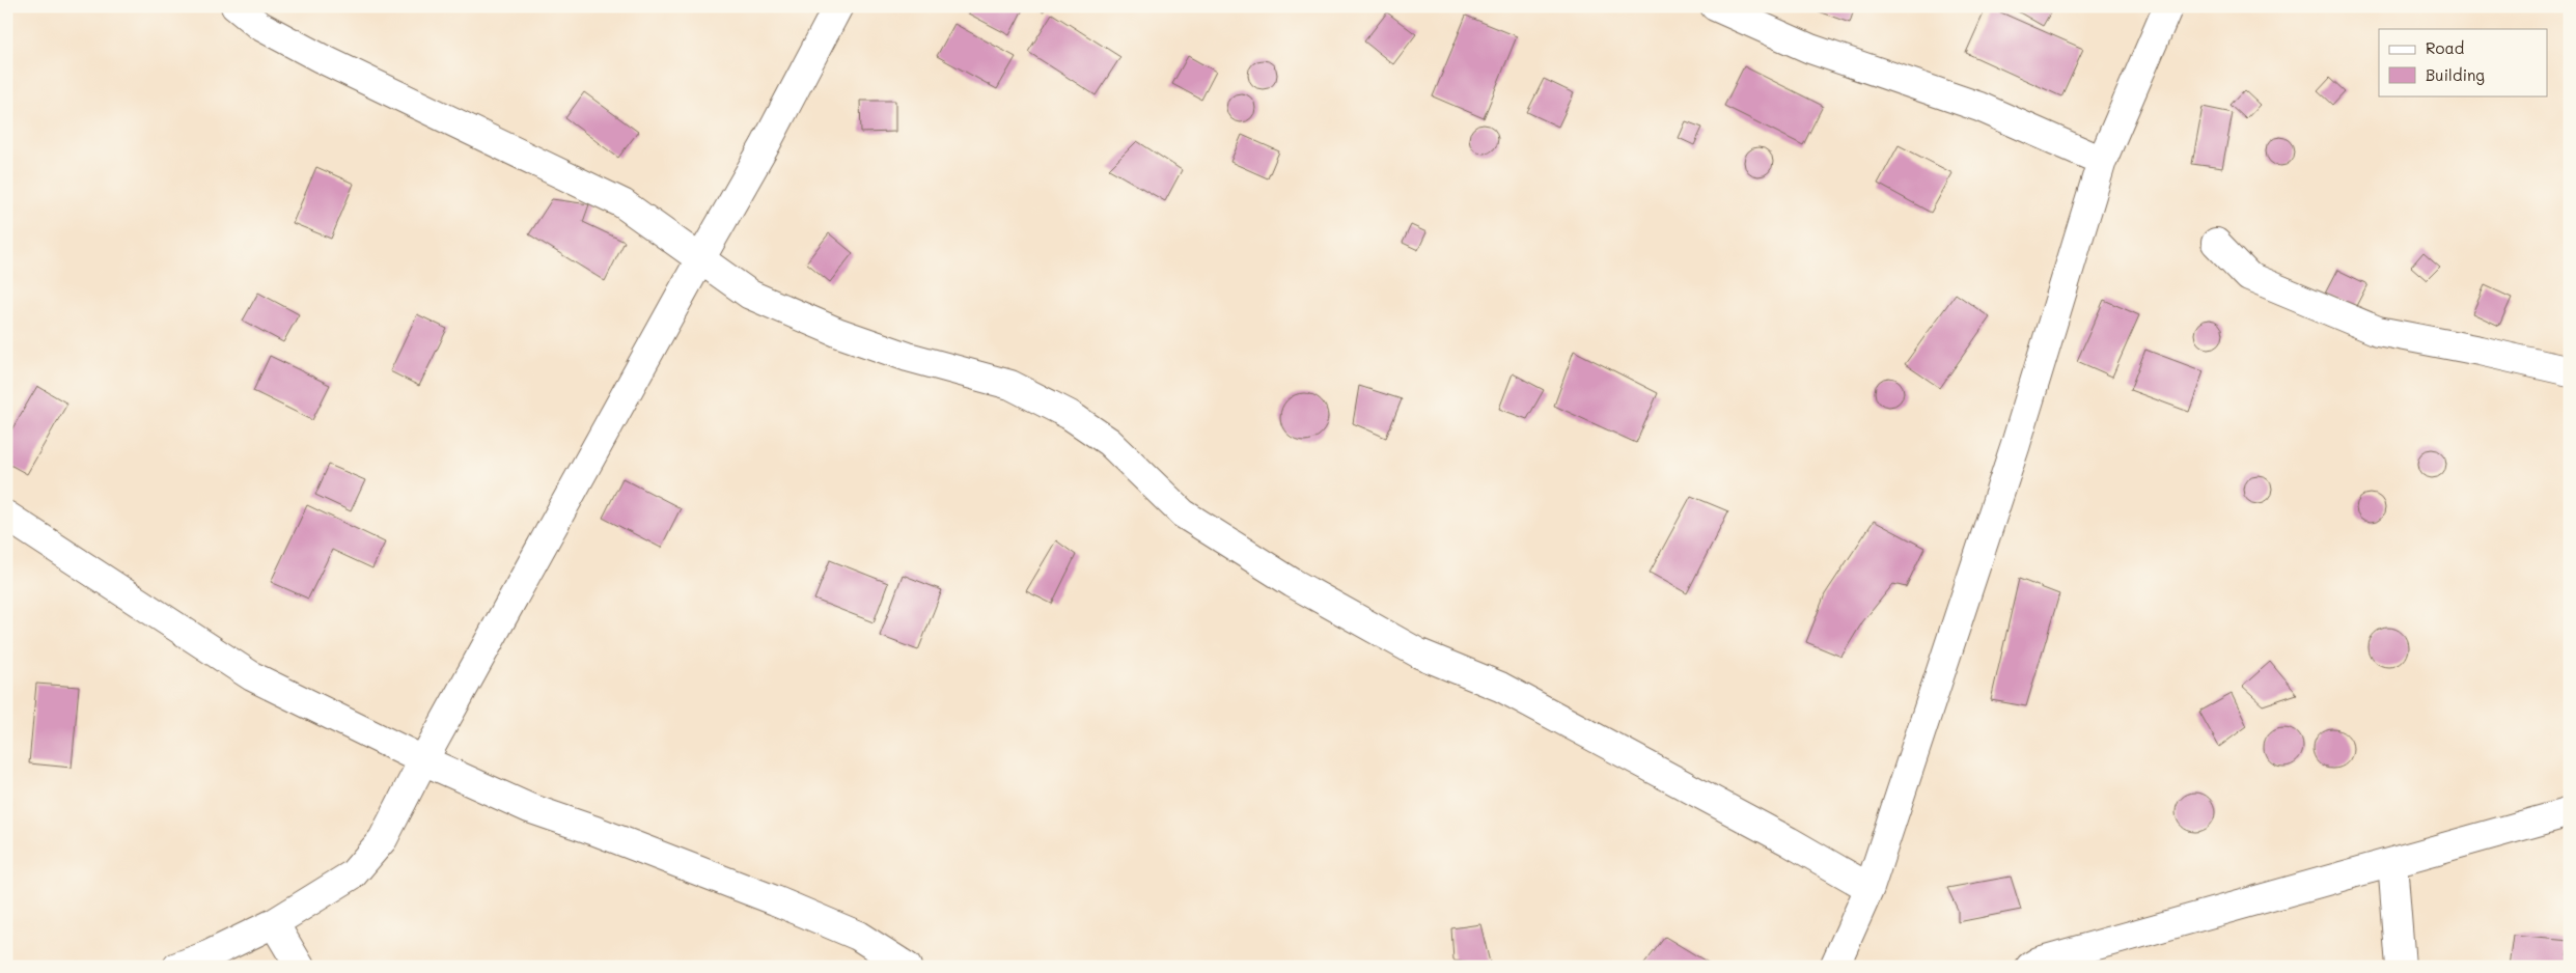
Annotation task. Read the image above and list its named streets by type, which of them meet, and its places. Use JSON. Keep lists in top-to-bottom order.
{
  "legend": ["Road", "Building"]
}
